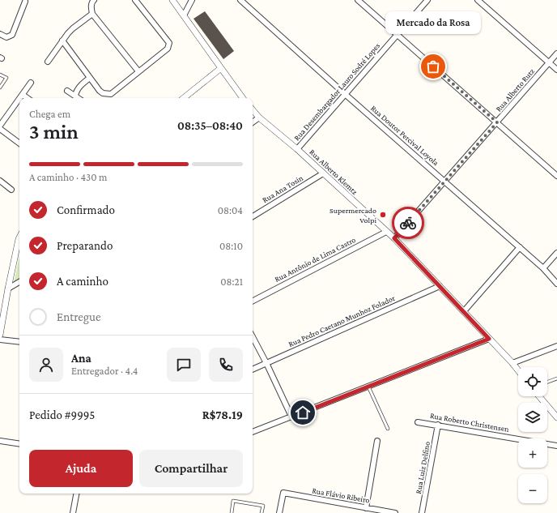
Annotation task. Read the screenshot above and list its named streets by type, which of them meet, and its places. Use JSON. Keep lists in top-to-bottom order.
{
  "streets": {
    "street": [
      "Rua Alberto Rutz",
      "Rua Desembargador Lauro Sodré Lopes",
      "Rua Doutor Percival Loyola",
      "Rua Alberto Klemtz",
      "Rua Ana Tosin",
      "Rua Antônio de Lima Castro",
      "Rua Pedro Caetano Munhoz Folador",
      "Rua Roberto Christensen",
      "Rua Luiz Delfino",
      "Rua Flávio Ribeiro"
    ]
  },
  "crossings": [
    ["Rua Alberto Rutz", "Rua Doutor Percival Loyola"],
    ["Rua Alberto Rutz", "Rua Alberto Klemtz"],
    ["Rua Desembargador Lauro Sodré Lopes", "Rua Doutor Percival Loyola"],
    ["Rua Desembargador Lauro Sodré Lopes", "Rua Alberto Klemtz"],
    ["Rua Alberto Klemtz", "Rua Ana Tosin"],
    ["Rua Alberto Klemtz", "Rua Antônio de Lima Castro"],
    ["Rua Alberto Klemtz", "Rua Pedro Caetano Munhoz Folador"],
    ["Rua Roberto Christensen", "Rua Luiz Delfino"]
  ],
  "places": ["Mercado da Rosa", "Supermercado Volpi"],
  "page": {
    "bubble": "Mercado da Rosa",
    "heading": ["3 min", "Chega em", "08:35–08:40"],
    "panel": [
      "Ana",
      "Entregador · 4.4",
      "Pedido #9995",
      "R$78.19"
    ],
    "bar": "A caminho · 430 m",
    "list": [
      ["Confirmado", "08:04"],
      ["Preparando", "08:10"],
      ["A caminho", "08:21"],
      "Entregue"
    ],
    "map_buttons": ["+", "−"],
    "buttons": ["Ajuda", "Compartilhar"]
  }
}
